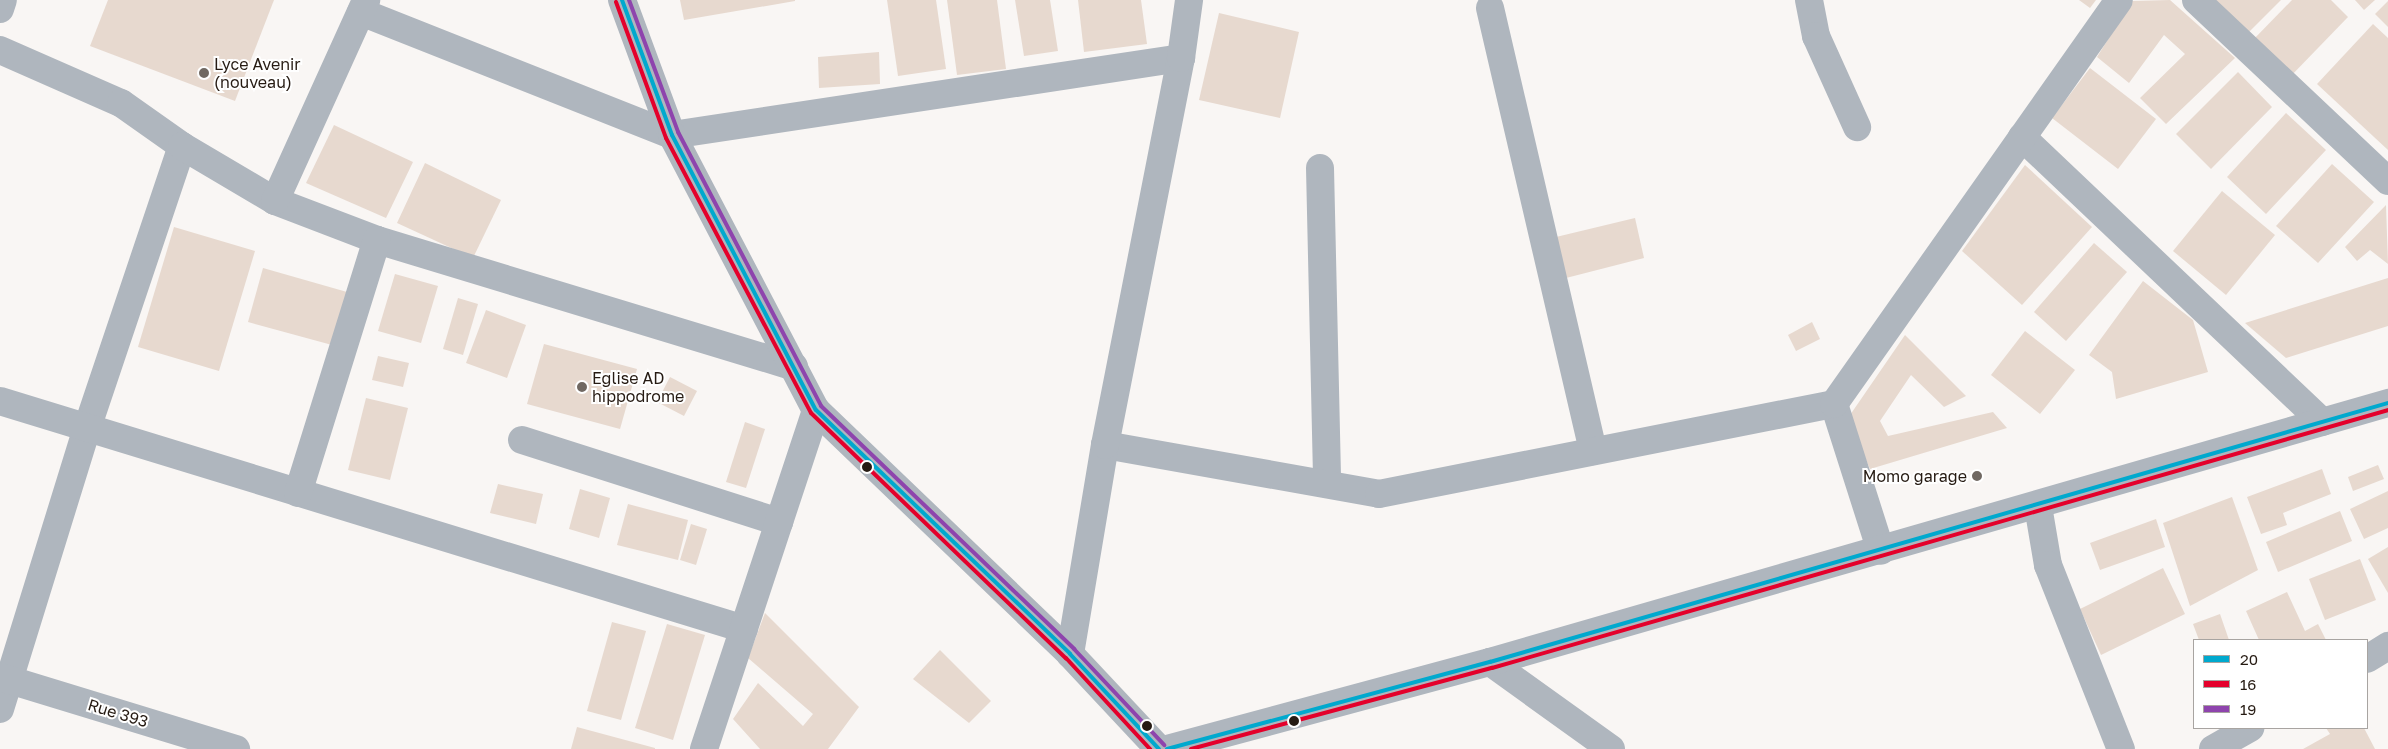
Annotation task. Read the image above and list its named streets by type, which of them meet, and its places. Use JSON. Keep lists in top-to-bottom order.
{
  "streets": {
    "street": ["Rue 393"]
  },
  "places": ["Lyce Avenir (nouveau)", "Eglise AD hippodrome", "Momo garage"],
  "lines": ["transit line 20", "transit line 19", "transit line 16"],
  "legend": ["20", "16", "19"]
}
